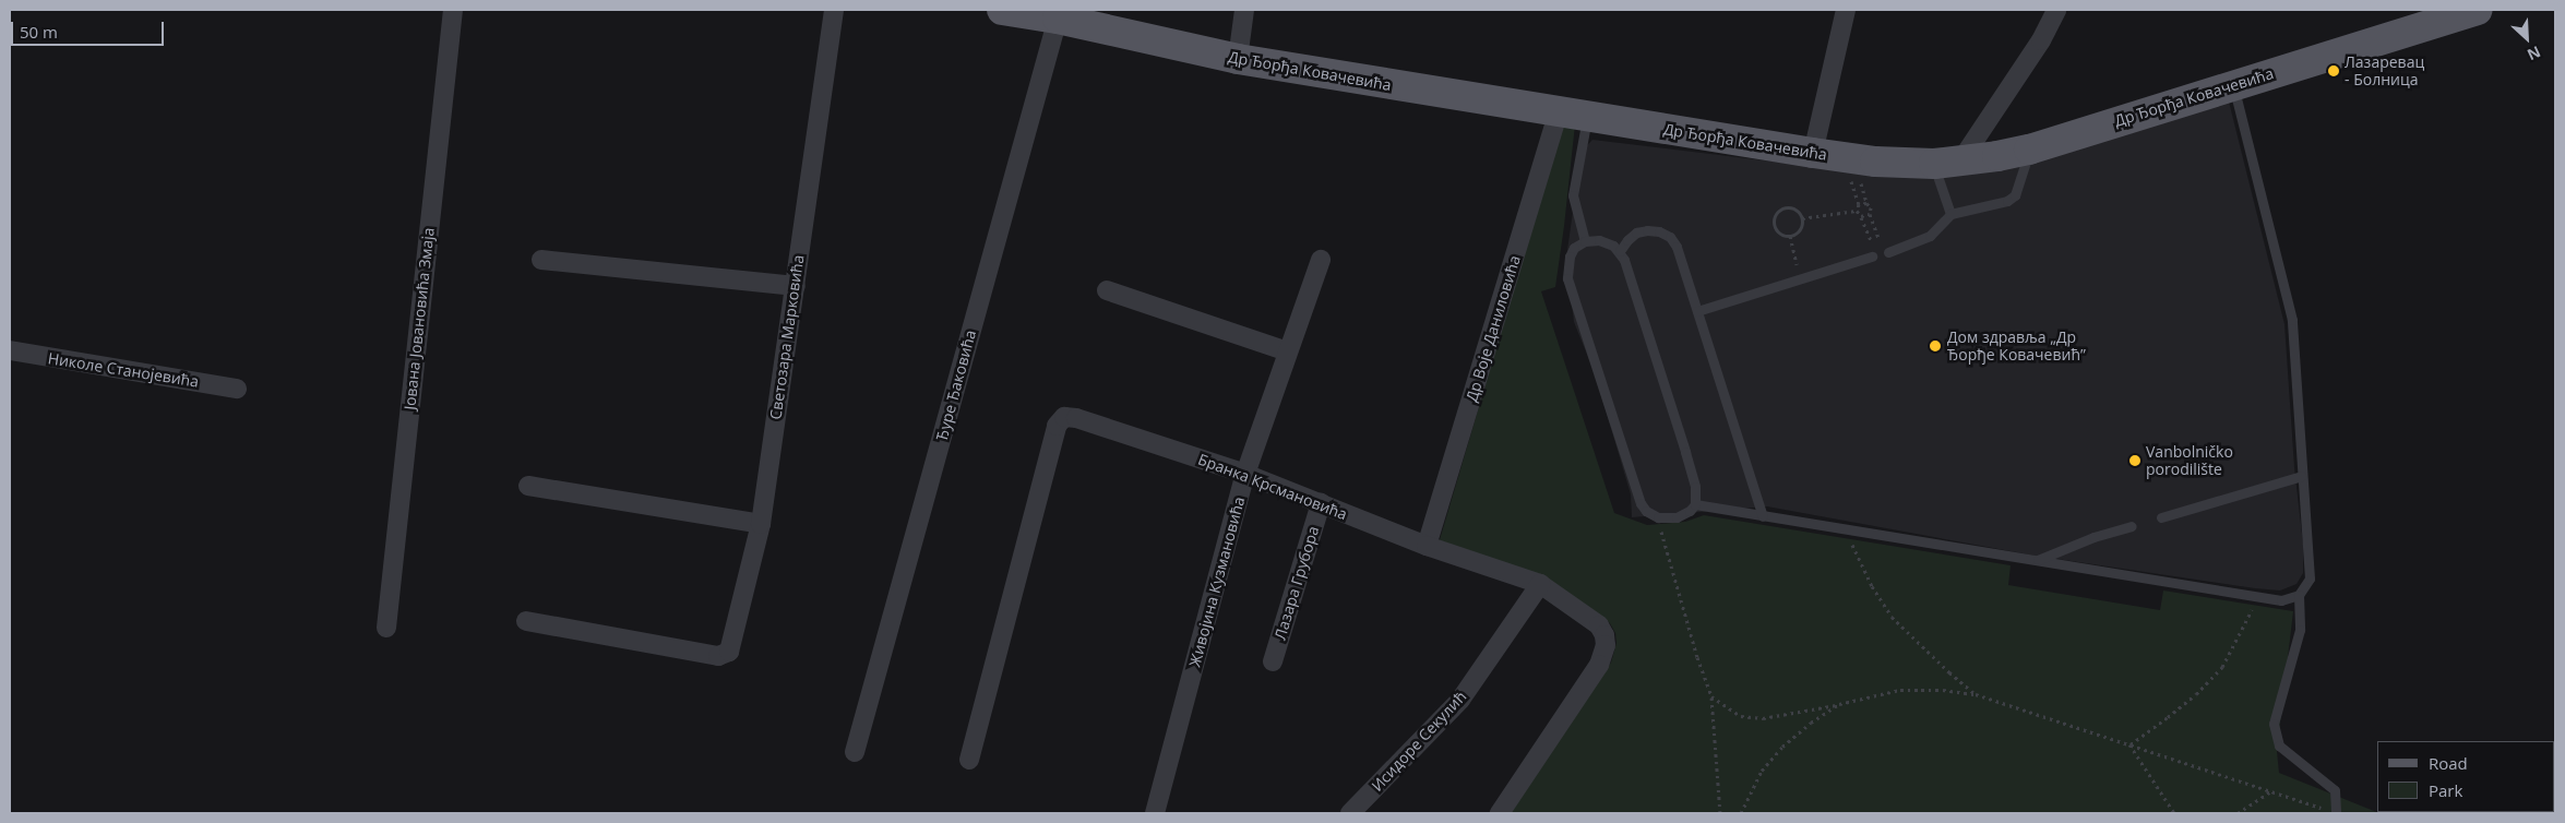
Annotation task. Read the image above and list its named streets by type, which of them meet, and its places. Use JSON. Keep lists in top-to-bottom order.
{
  "streets": {
    "main road": ["Др Ђорђа Ковачевића"],
    "street": [
      "Јована Јовановића Змаја",
      "Др Воје Даниловића",
      "Светозара Марковића",
      "Николе Станојевића",
      "Ђуре Ђаковића",
      "Бранка Крсмановића",
      "Живојина Кузмановића",
      "Лазара Грубора",
      "Исидоре Секулић"
    ]
  },
  "crossings": [
    ["Др Ђорђа Ковачевића", "Др Воје Даниловића"],
    ["Др Ђорђа Ковачевића", "Ђуре Ђаковића"],
    ["Др Воје Даниловића", "Бранка Крсмановића"],
    ["Бранка Крсмановића", "Живојина Кузмановића"],
    ["Бранка Крсмановића", "Лазара Грубора"],
    ["Бранка Крсмановића", "Исидоре Секулић"]
  ],
  "places": ["Лазаревац - Болница", "Дом здравља „Др Ђорђе Ковачевић”", "Vanbolničko porodilište"],
  "legend": ["Road", "Park"],
  "scale_bar": "50 m",
  "north": "bottom right"
}
